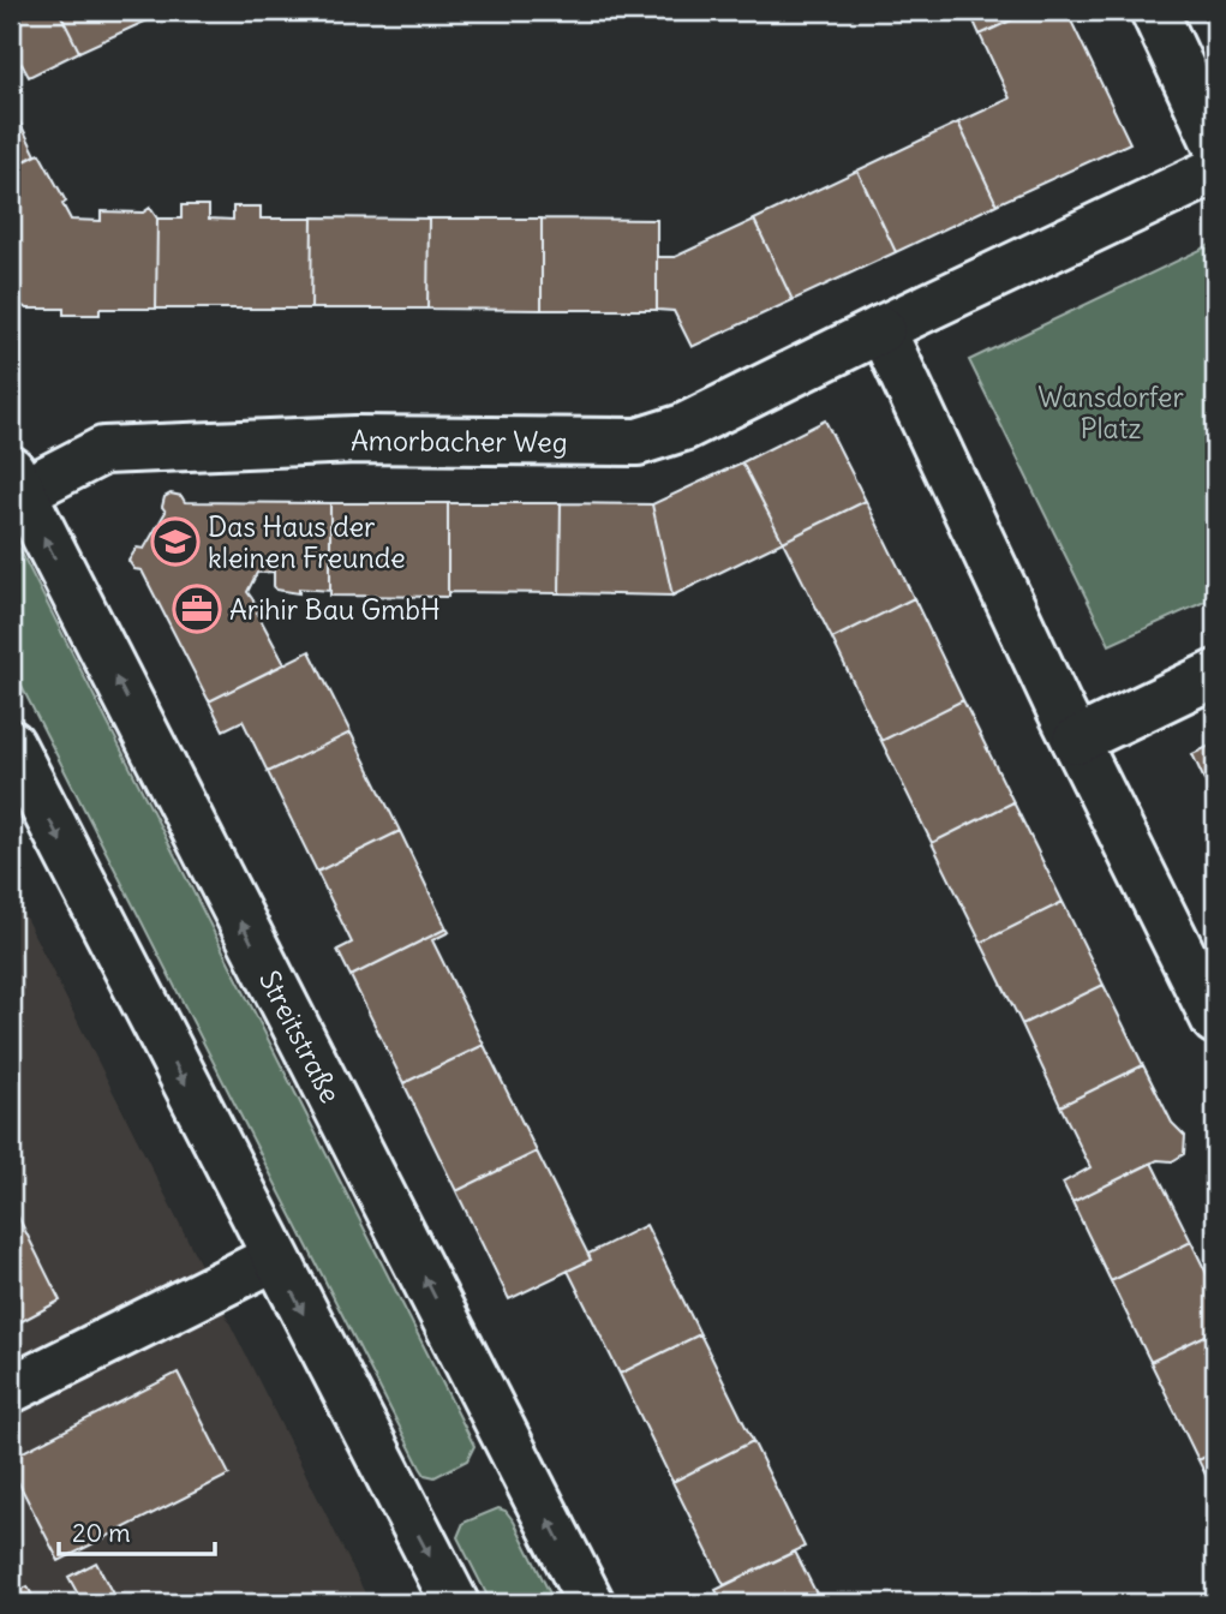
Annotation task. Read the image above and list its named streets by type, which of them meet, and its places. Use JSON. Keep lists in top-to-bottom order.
{
  "streets": {
    "street": ["Amorbacher Weg", "Streitstraße"]
  },
  "crossings": [
    ["Amorbacher Weg", "Streitstraße"]
  ],
  "parks": ["Wansdorfer Platz"],
  "places": {
    "school or university": ["Das Haus der kleinen Freunde"],
    "office": ["Arihir Bau GmbH"]
  },
  "scale_bar": "20 m"
}
